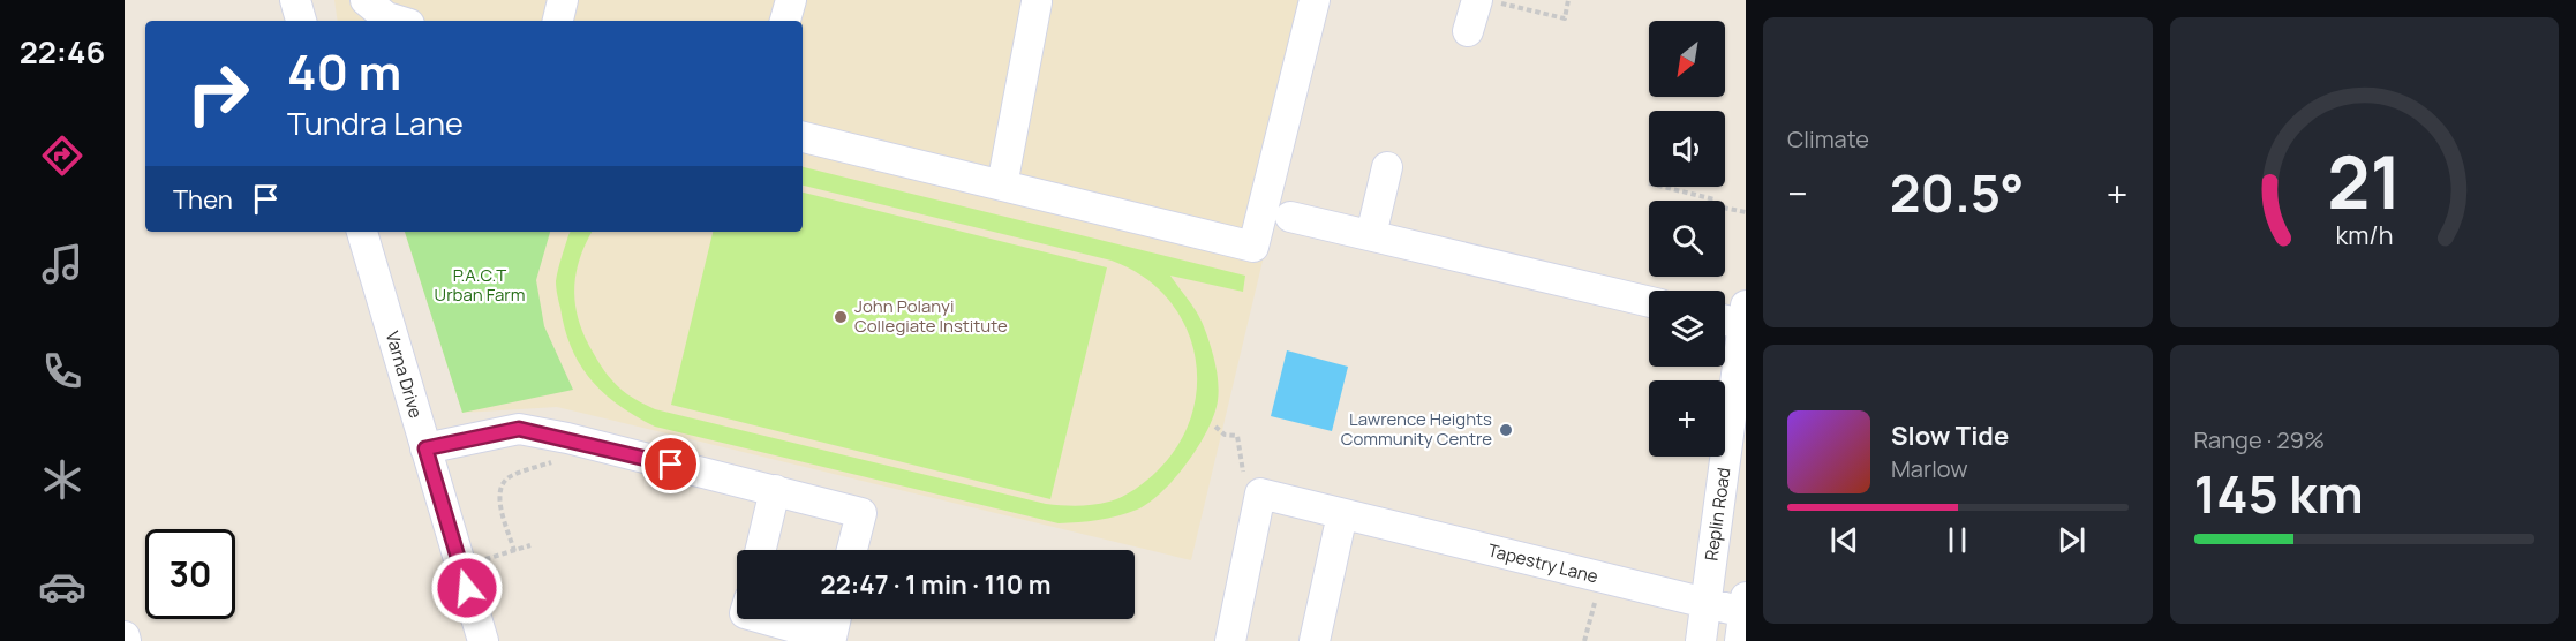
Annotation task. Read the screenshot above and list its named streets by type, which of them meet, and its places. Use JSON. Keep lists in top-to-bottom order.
{
  "streets": {
    "street": ["Varna Drive", "Replin Road", "Tapestry Lane"]
  },
  "crossings": [
    ["Replin Road", "Tapestry Lane"]
  ],
  "parks": ["P.A.C.T Urban Farm"],
  "places": ["John Polanyi Collegiate Institute", "Lawrence Heights Community Centre"],
  "north": "bottom left",
  "page": {
    "tabs": "22:46",
    "tile": [
      "Climate",
      ["Range · 29%", "145 km"]
    ],
    "map_buttons": "+",
    "turn": ["40 m", "Tundra Lane"],
    "heat": ["−", "20.5°", "+"],
    "then": "Then",
    "song": ["Slow Tide", "Marlow"],
    "limit": "30",
    "trip": "22:47 · 1 min · 110 m",
    "gauge": ["21", "km/h"]
  }
}
